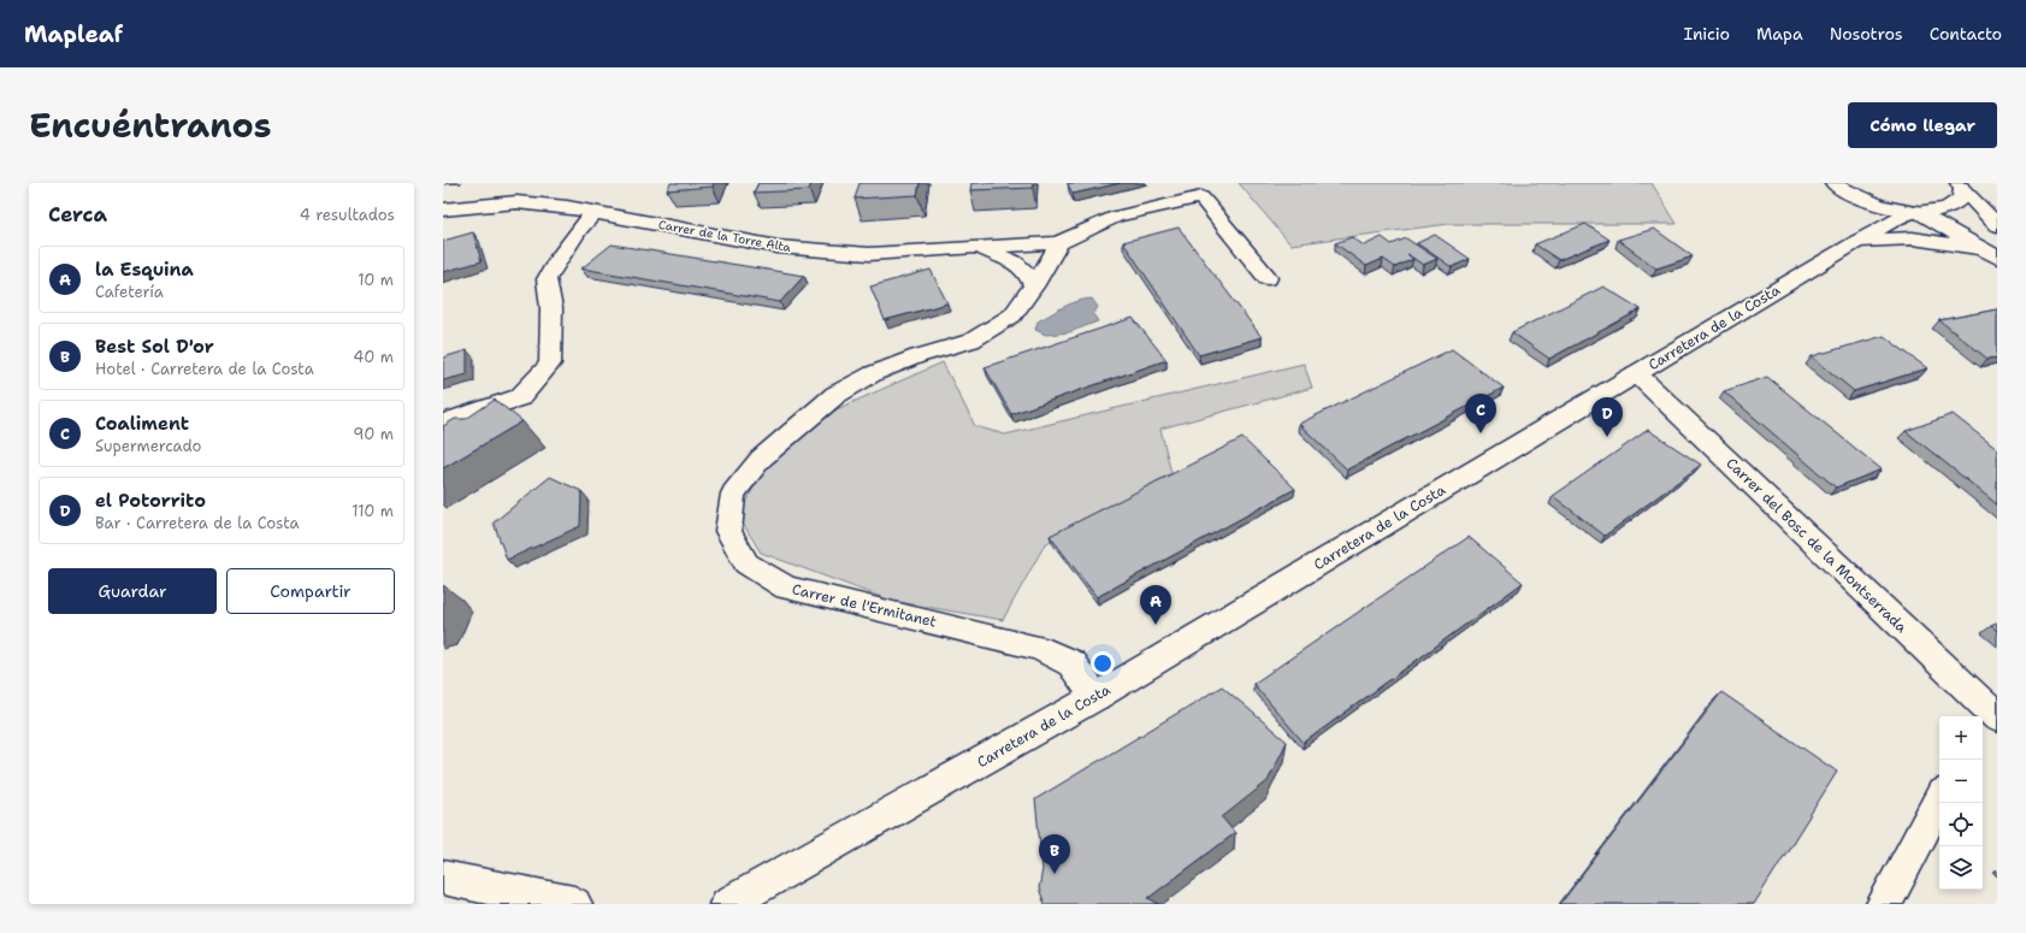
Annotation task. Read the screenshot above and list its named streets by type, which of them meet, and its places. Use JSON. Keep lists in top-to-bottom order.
{
  "streets": {
    "street": [
      "Carrer de la Torre Alta",
      "Carretera de la Costa",
      "Carrer del Bosc de la Montserrada",
      "Carrer de l'Ermitanet"
    ]
  },
  "crossings": [
    ["Carrer de la Torre Alta", "Carrer de l'Ermitanet"],
    ["Carretera de la Costa", "Carrer del Bosc de la Montserrada"],
    ["Carretera de la Costa", "Carrer de l'Ermitanet"]
  ],
  "page": {
    "header": "Mapleaf",
    "nav": [
      "Inicio",
      "Mapa",
      "Nosotros",
      "Contacto"
    ],
    "title": "Encuéntranos",
    "buttons": [
      "Cómo llegar",
      ["Guardar", "Compartir"]
    ],
    "heading": ["Cerca", "4 resultados"],
    "list": [
      {
        "mark": "A",
        "name": "la Esquina",
        "note": "Cafetería",
        "value": "10 m"
      },
      {
        "mark": "B",
        "name": "Best Sol D'or",
        "note": "Hotel · Carretera de la Costa",
        "value": "40 m"
      },
      {
        "mark": "C",
        "name": "Coaliment",
        "note": "Supermercado",
        "value": "90 m"
      },
      {
        "mark": "D",
        "name": "el Potorrito",
        "note": "Bar · Carretera de la Costa",
        "value": "110 m"
      }
    ],
    "pins": [
      "C",
      "D",
      "A",
      "B"
    ],
    "map_buttons": ["+", "−"]
  }
}
